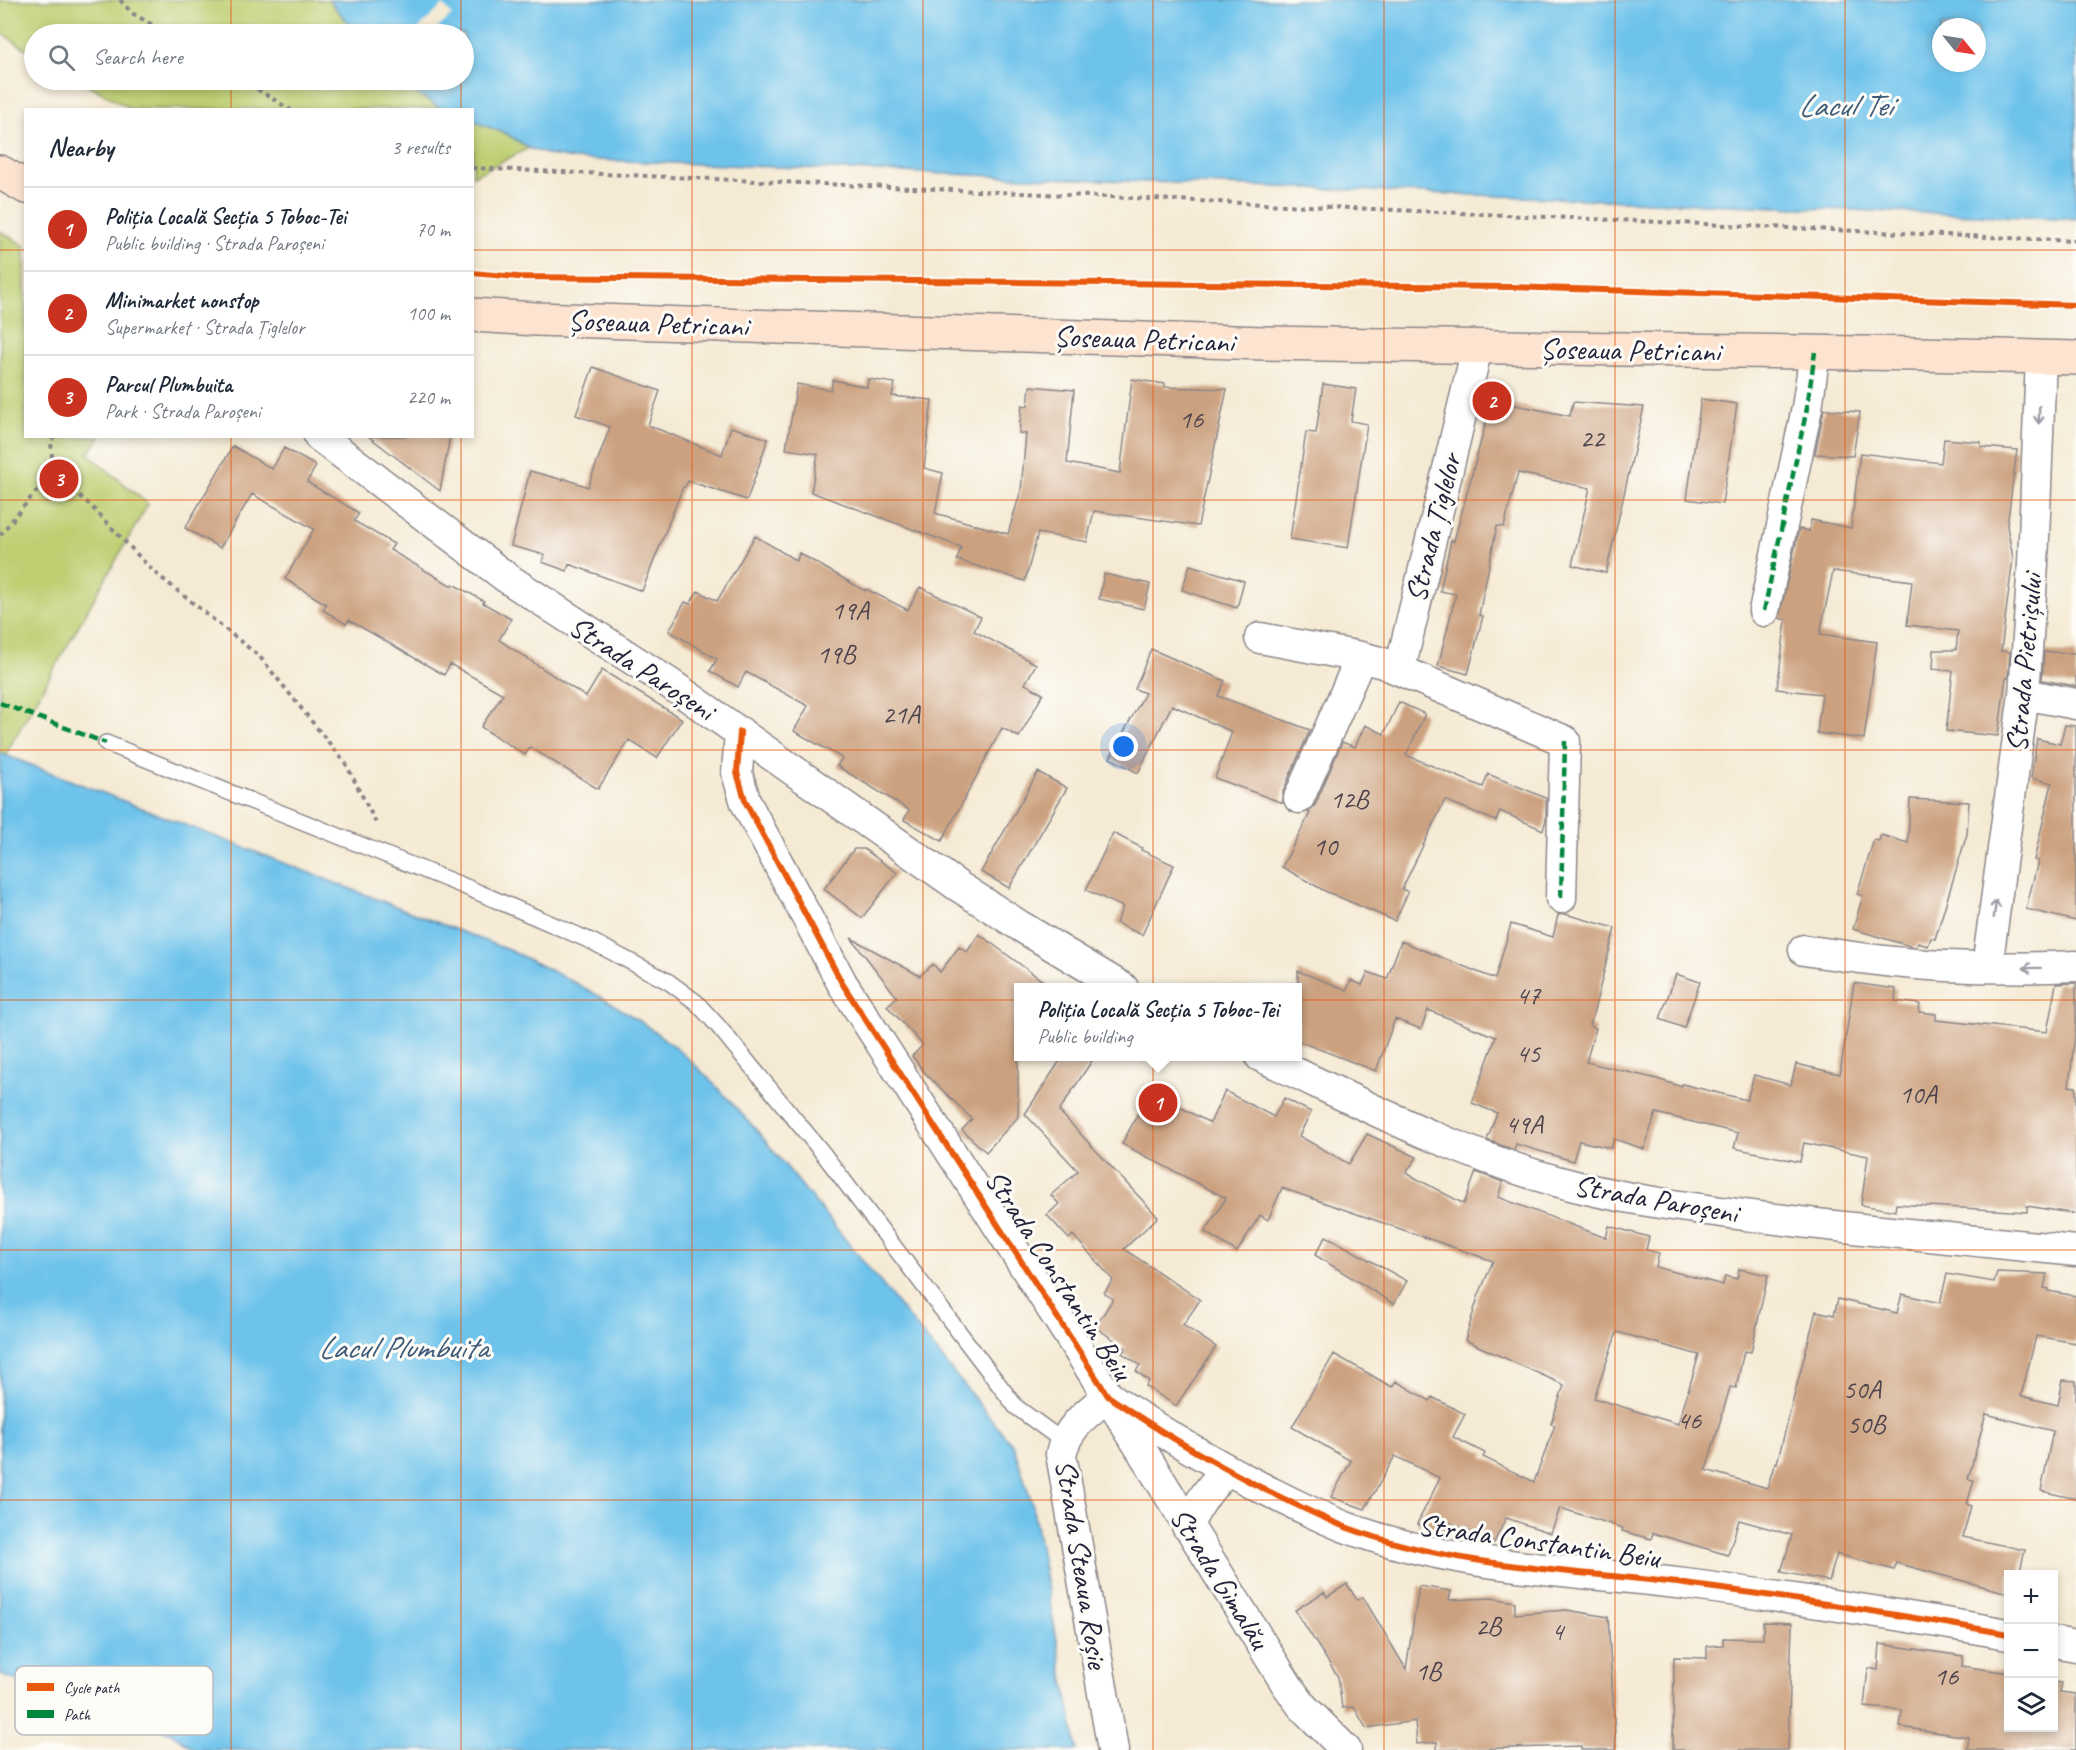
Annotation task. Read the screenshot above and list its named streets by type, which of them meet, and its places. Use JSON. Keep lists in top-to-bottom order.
{
  "streets": {
    "main road": ["Șoseaua Petricani"],
    "street": [
      "Strada Țiglelor",
      "Strada Pietrișului",
      "Strada Paroșeni",
      "Strada Constantin Beiu",
      "Strada Steaua Roșie",
      "Strada Gimalău"
    ]
  },
  "crossings": [
    ["Șoseaua Petricani", "Strada Țiglelor"],
    ["Șoseaua Petricani", "Strada Pietrișului"],
    ["Strada Paroșeni", "Strada Constantin Beiu"],
    ["Strada Constantin Beiu", "Strada Steaua Roșie"],
    ["Strada Constantin Beiu", "Strada Gimalău"],
    ["Strada Steaua Roșie", "Strada Gimalău"]
  ],
  "water": ["Lacul Tei", "Lacul Plumbuita"],
  "house_numbers": [
    "16",
    "22",
    "19A",
    "19B",
    "21A",
    "12B",
    "10",
    "47",
    "45",
    "10A",
    "49A",
    "50A",
    "46",
    "50B",
    "2B",
    "4",
    "1B",
    "16"
  ],
  "legend": ["Cycle path", "Path"],
  "north": "bottom right",
  "page": {
    "search": "Search here",
    "heading": ["Nearby", "3 results"],
    "list": [
      {
        "mark": "1",
        "name": "Poliția Locală Secția 5 Toboc-Tei",
        "note": "Public building · Strada Paroșeni",
        "value": "70 m"
      },
      {
        "mark": "2",
        "name": "Minimarket nonstop",
        "note": "Supermarket · Strada Țiglelor",
        "value": "100 m"
      },
      {
        "mark": "3",
        "name": "Parcul Plumbuita",
        "note": "Park · Strada Paroșeni",
        "value": "220 m"
      }
    ],
    "pins": ["2", "3", "1"],
    "popup": ["Poliția Locală Secția 5 Toboc-Tei", "Public building"],
    "map_buttons": ["+", "−"]
  }
}
